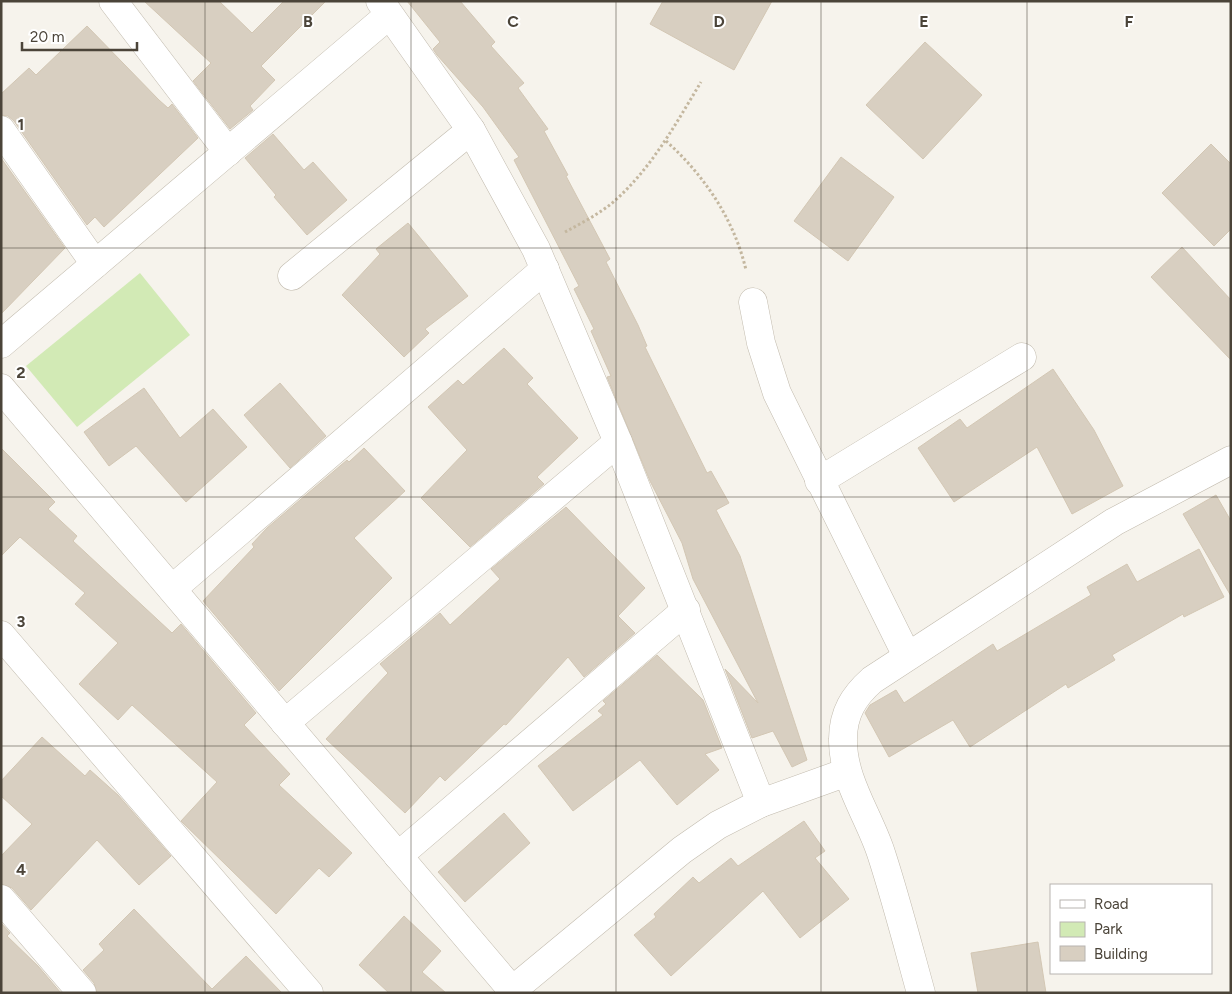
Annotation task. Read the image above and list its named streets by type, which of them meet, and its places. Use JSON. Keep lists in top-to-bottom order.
{
  "legend": ["Road", "Park", "Building"],
  "scale_bar": "20 m",
  "grid": {
    "columns": [
      "B",
      "C",
      "D",
      "E",
      "F"
    ],
    "rows": [
      "1",
      "2",
      "3",
      "4"
    ]
  }
}
